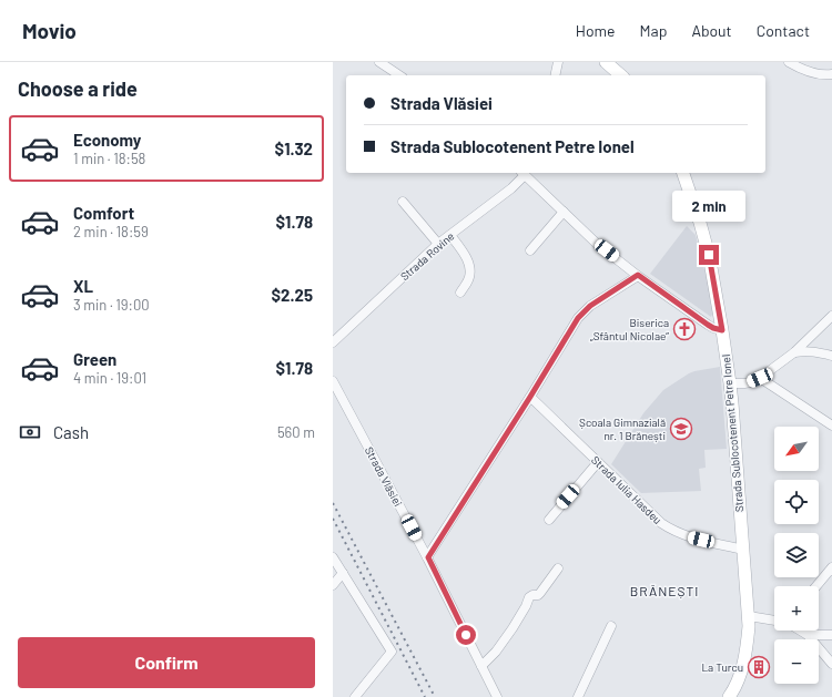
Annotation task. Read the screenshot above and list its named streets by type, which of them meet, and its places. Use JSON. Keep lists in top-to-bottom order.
{
  "streets": {
    "main road": ["Strada Sublocotenent Petre Ionel"],
    "street": ["Strada Rovine", "Strada Vlăsiei", "Strada Iulia Hasdeu"]
  },
  "crossings": [
    ["Strada Sublocotenent Petre Ionel", "Strada Iulia Hasdeu"]
  ],
  "districts": ["BRĂNEȘTI"],
  "places": {
    "church": ["Biserica „Sfântul Nicolae”"],
    "school or university": ["Școala Gimnazială nr. 1 Brănești"],
    "building": ["La Turcu"]
  },
  "north": "bottom left",
  "page": {
    "header": "Movio",
    "nav": [
      "Home",
      "Map",
      "About",
      "Contact"
    ],
    "heading": "Choose a ride",
    "banner": ["Strada Vlăsiei", "Strada Sublocotenent Petre Ionel"],
    "list": [
      {
        "name": "Economy",
        "note": "1 min · 18:58",
        "value": "$1.32"
      },
      {
        "name": "Comfort",
        "note": "2 min · 18:59",
        "value": "$1.78"
      },
      {
        "name": "XL",
        "note": "3 min · 19:00",
        "value": "$2.25"
      },
      {
        "name": "Green",
        "note": "4 min · 19:01",
        "value": "$1.78"
      }
    ],
    "bubble": "2 min",
    "pay": ["Cash", "560 m"],
    "map_buttons": ["+", "−"],
    "buttons": "Confirm"
  }
}
